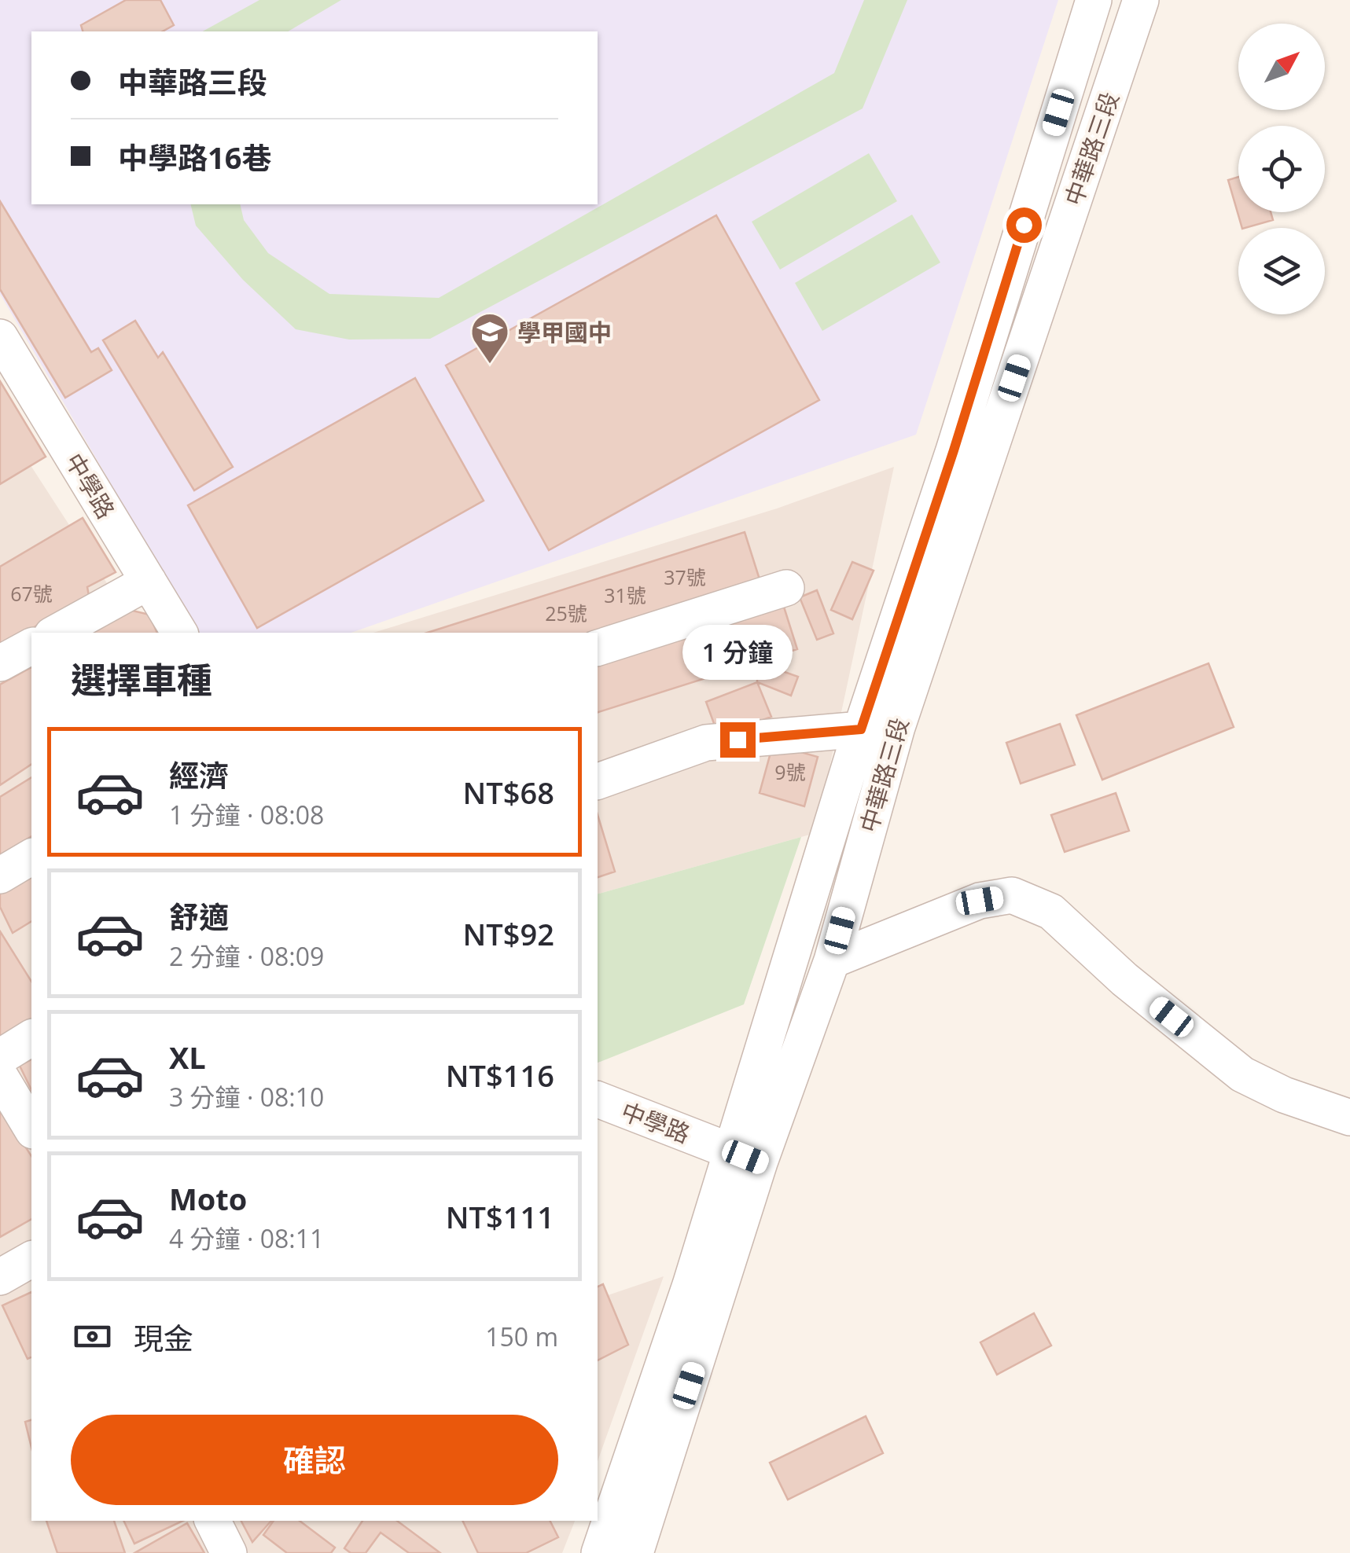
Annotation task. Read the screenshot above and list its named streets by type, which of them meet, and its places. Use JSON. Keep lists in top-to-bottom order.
{
  "streets": {
    "street": ["中華路三段", "中學路"]
  },
  "crossings": [
    ["中華路三段", "中學路"]
  ],
  "places": {
    "school or university": ["學甲國中"]
  },
  "house_numbers": [
    "37號",
    "67號",
    "31號",
    "25號",
    "9號"
  ],
  "north": "top right",
  "page": {
    "banner": ["中華路三段", "中學路16巷"],
    "bubble": "1 分鐘",
    "heading": "選擇車種",
    "list": [
      {
        "name": "經濟",
        "note": "1 分鐘 · 08:08",
        "value": "NT$68"
      },
      {
        "name": "舒適",
        "note": "2 分鐘 · 08:09",
        "value": "NT$92"
      },
      {
        "name": "XL",
        "note": "3 分鐘 · 08:10",
        "value": "NT$116"
      },
      {
        "name": "Moto",
        "note": "4 分鐘 · 08:11",
        "value": "NT$111"
      }
    ],
    "pay": ["現金", "150 m"],
    "buttons": "確認"
  }
}
